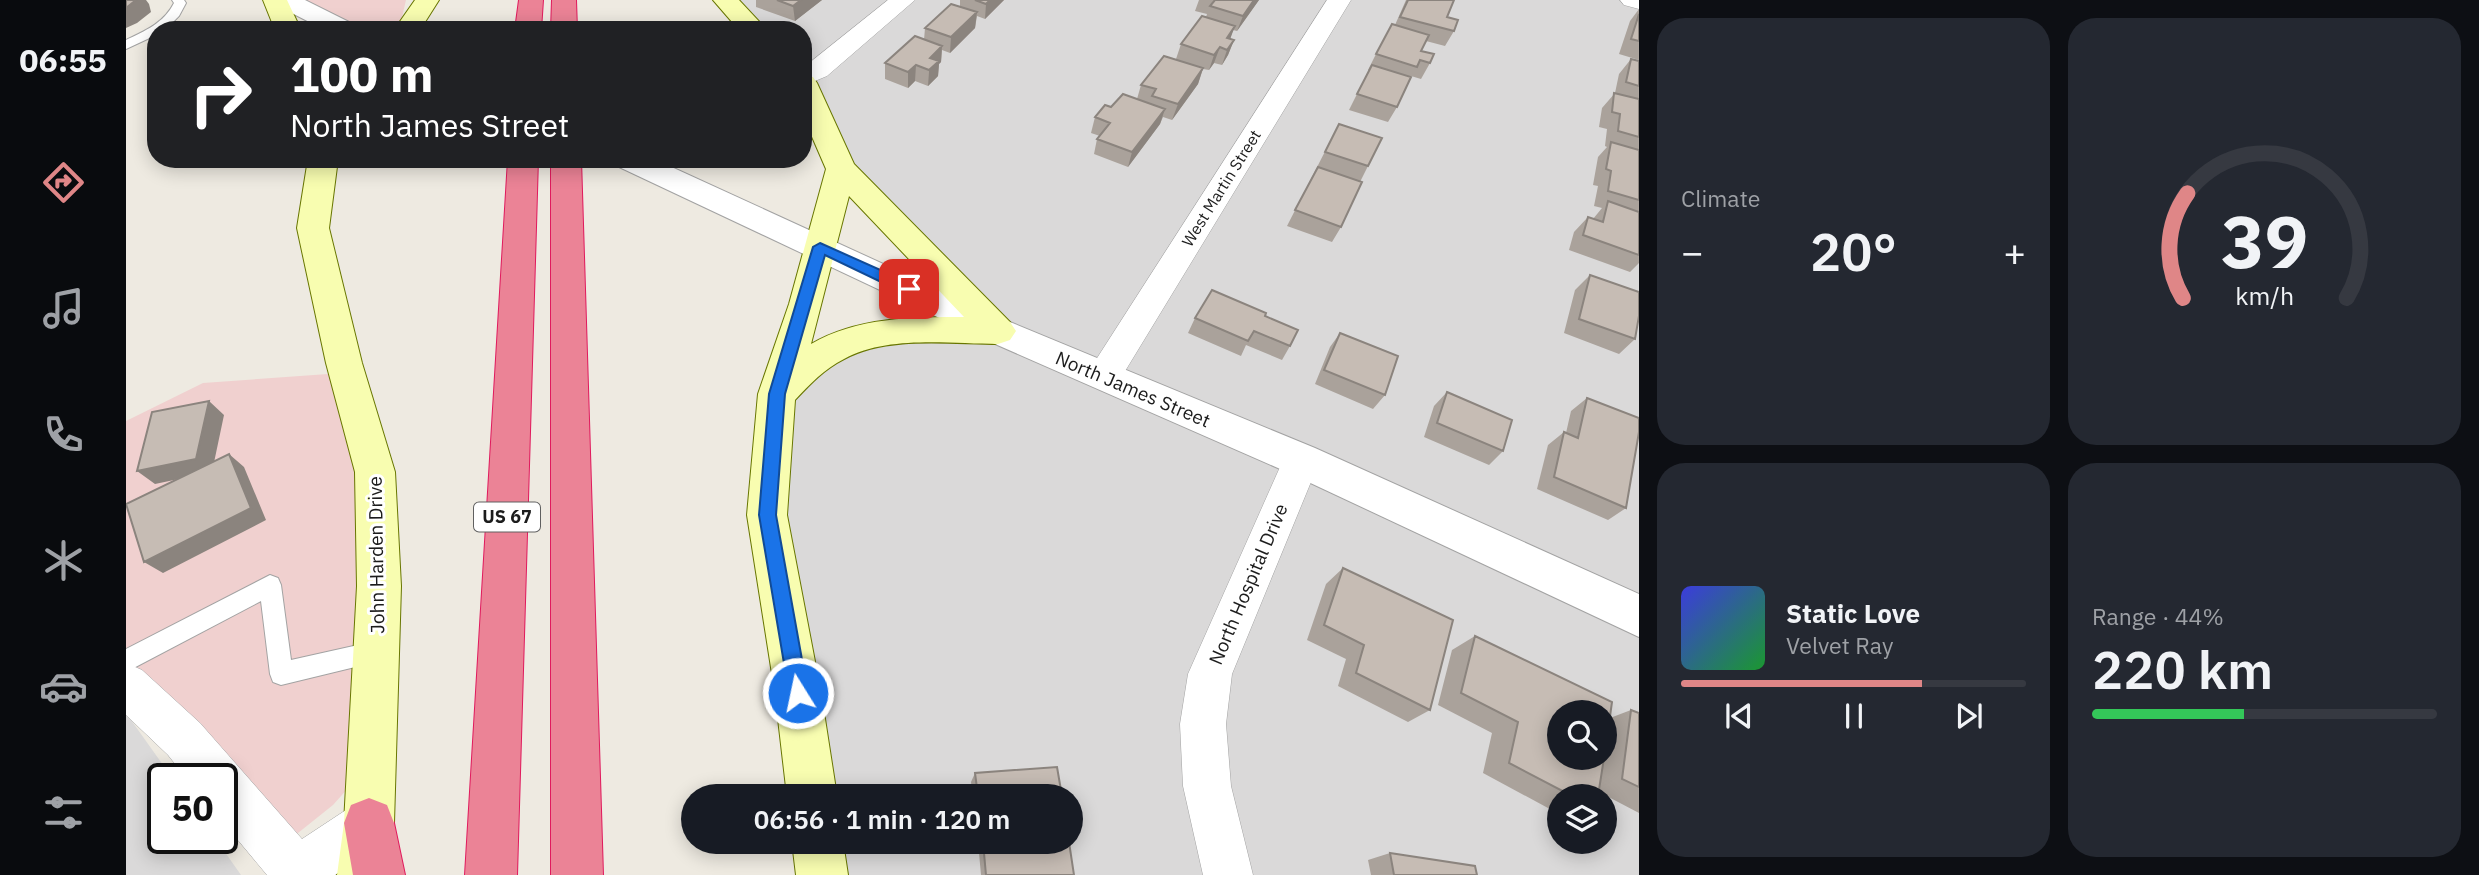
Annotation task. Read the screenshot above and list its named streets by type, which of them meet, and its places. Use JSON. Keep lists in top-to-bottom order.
{
  "streets": {
    "highway": ["US 67"],
    "main road": ["John Harden Drive"],
    "street": ["West Martin Street", "North James Street", "North Hospital Drive"]
  },
  "crossings": [
    ["West Martin Street", "North James Street"],
    ["North James Street", "North Hospital Drive"]
  ],
  "page": {
    "tabs": "06:55",
    "tile": [
      "Climate",
      ["Range · 44%", "220 km"]
    ],
    "turn": ["100 m", "North James Street"],
    "heat": ["−", "20°", "+"],
    "song": ["Static Love", "Velvet Ray"],
    "limit": "50",
    "trip": "06:56 · 1 min · 120 m",
    "gauge": ["39", "km/h"]
  }
}
